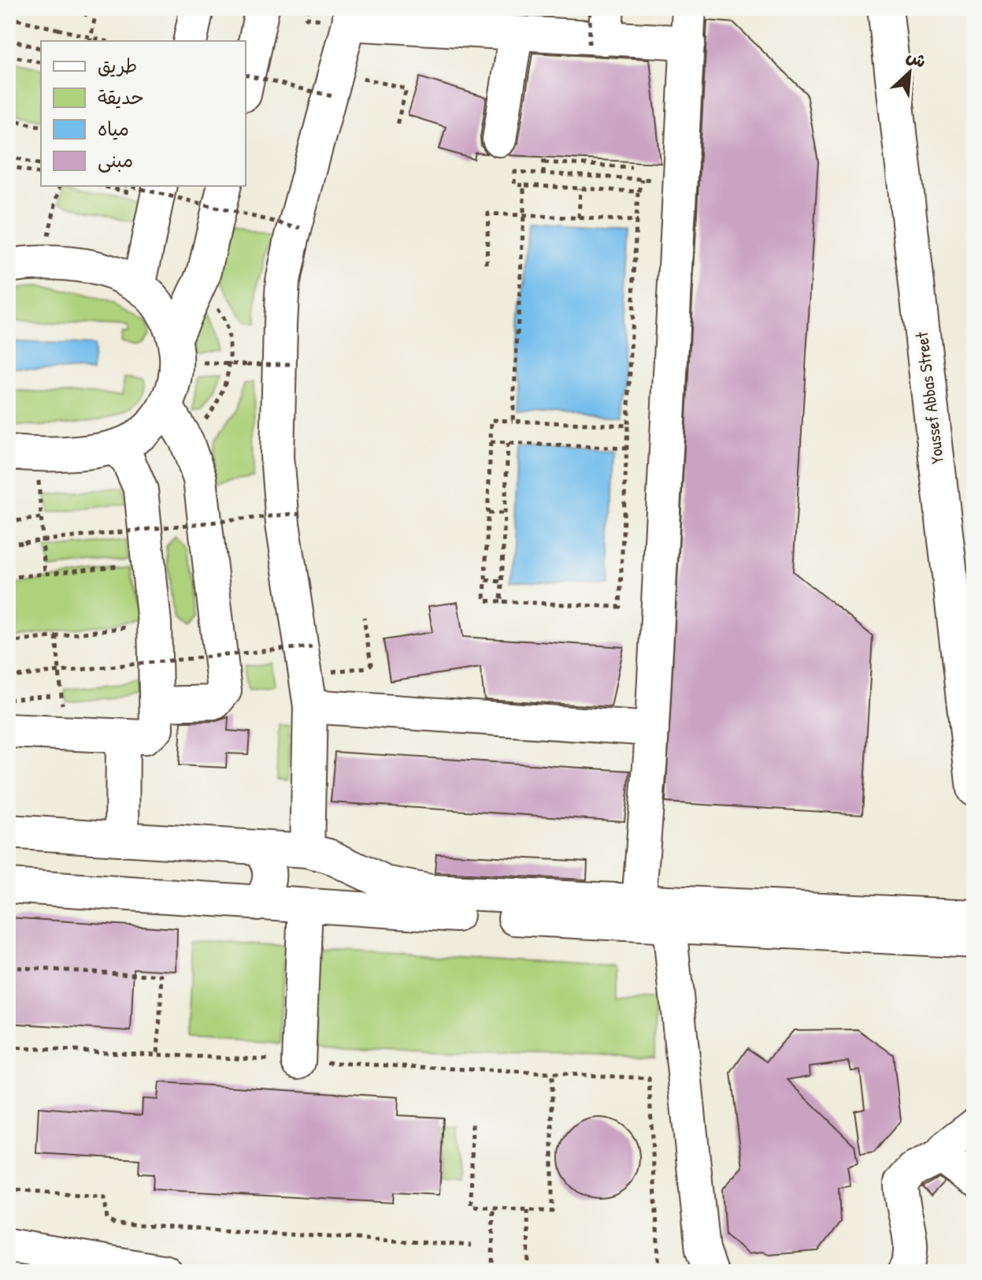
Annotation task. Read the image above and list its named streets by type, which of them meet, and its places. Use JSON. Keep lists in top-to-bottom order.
{
  "streets": {
    "main road": ["Youssef Abbas Street"]
  },
  "legend": [
    "طريق",
    "حديقة",
    "مياه",
    "مبنى"
  ],
  "north": "top right"
}
